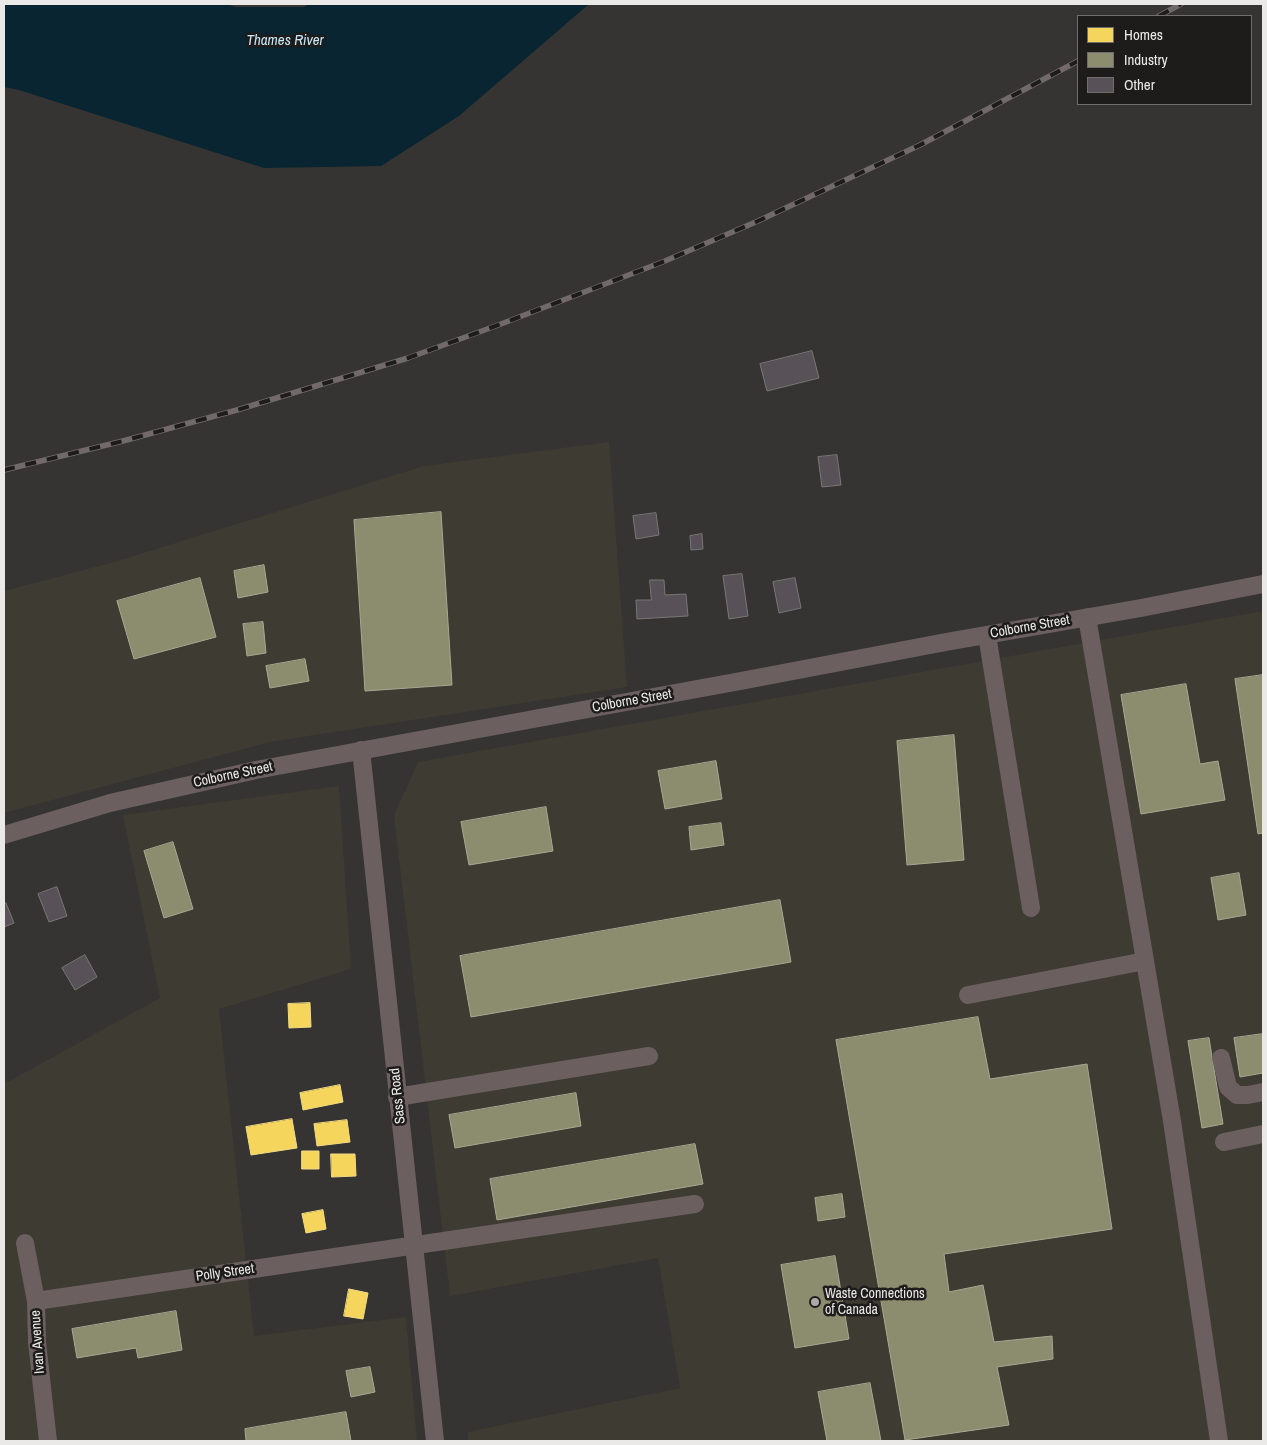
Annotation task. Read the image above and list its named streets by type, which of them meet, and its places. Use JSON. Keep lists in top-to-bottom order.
{
  "streets": {
    "street": [
      "Colborne Street",
      "Sass Road",
      "Polly Street",
      "Ivan Avenue"
    ]
  },
  "crossings": [
    ["Colborne Street", "Sass Road"],
    ["Sass Road", "Polly Street"],
    ["Polly Street", "Ivan Avenue"]
  ],
  "water": ["Thames River"],
  "places": ["Waste Connections of Canada"],
  "legend": ["Homes", "Industry", "Other"]
}
